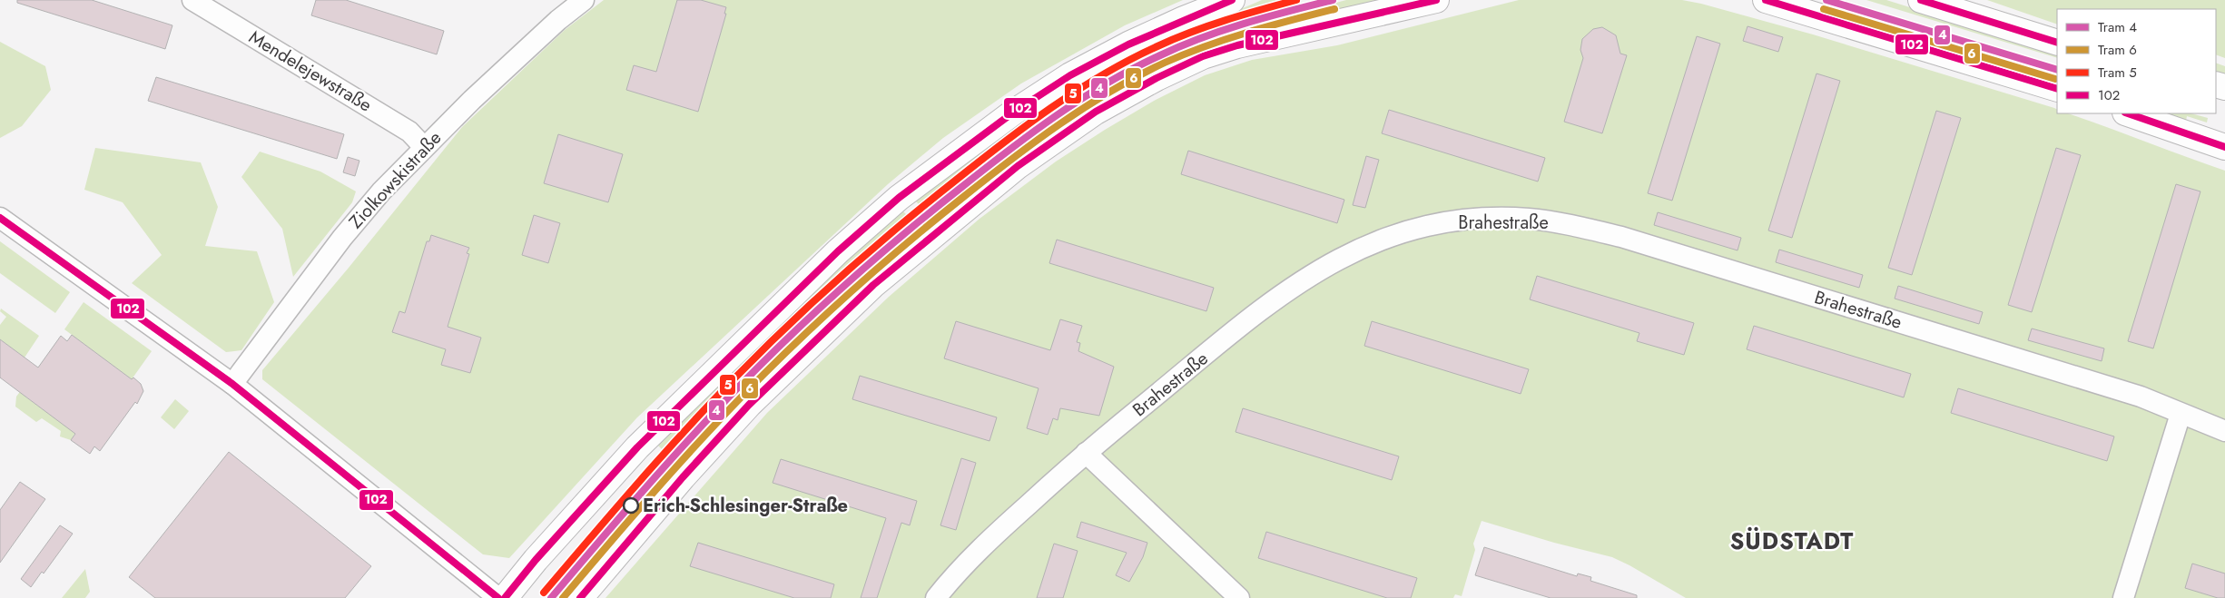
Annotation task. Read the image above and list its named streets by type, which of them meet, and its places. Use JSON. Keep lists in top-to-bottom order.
{
  "streets": {
    "street": ["Mendelejewstraße", "Ziolkowskistraße", "Brahestraße"]
  },
  "crossings": [
    ["Mendelejewstraße", "Ziolkowskistraße"]
  ],
  "districts": ["SÜDSTADT"],
  "places": ["Erich-Schlesinger-Straße"],
  "lines": [
    "tram line 4",
    "tram line 5",
    "transit line 102",
    "tram line 6"
  ],
  "legend": [
    "Tram 4",
    "Tram 6",
    "Tram 5",
    "102"
  ]
}
